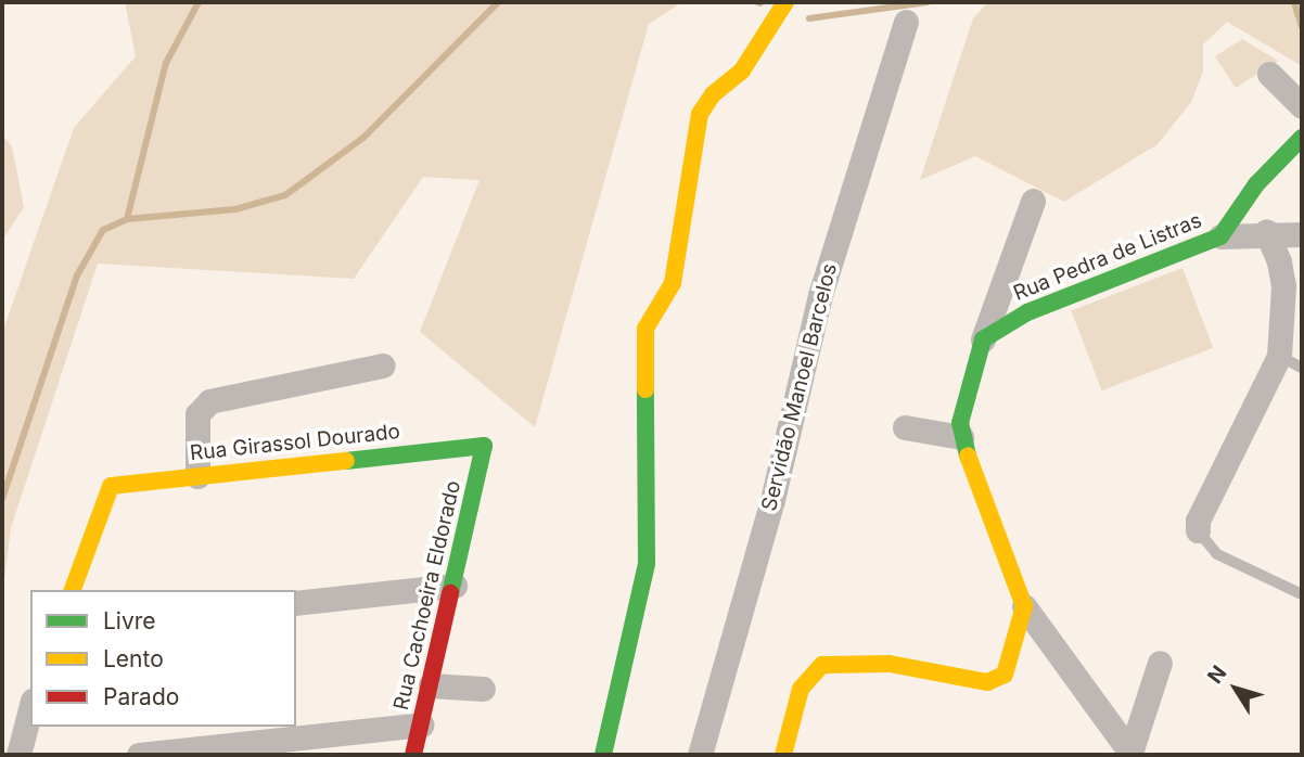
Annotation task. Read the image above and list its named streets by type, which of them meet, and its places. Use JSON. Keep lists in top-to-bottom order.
{
  "streets": {
    "street": [
      "Rua Pedra de Listras",
      "Servidão Manoel Barcelos",
      "Rua Girassol Dourado",
      "Rua Cachoeira Eldorado"
    ]
  },
  "crossings": [
    ["Rua Girassol Dourado", "Rua Cachoeira Eldorado"]
  ],
  "legend": ["Livre", "Lento", "Parado"],
  "north": "top left"
}
